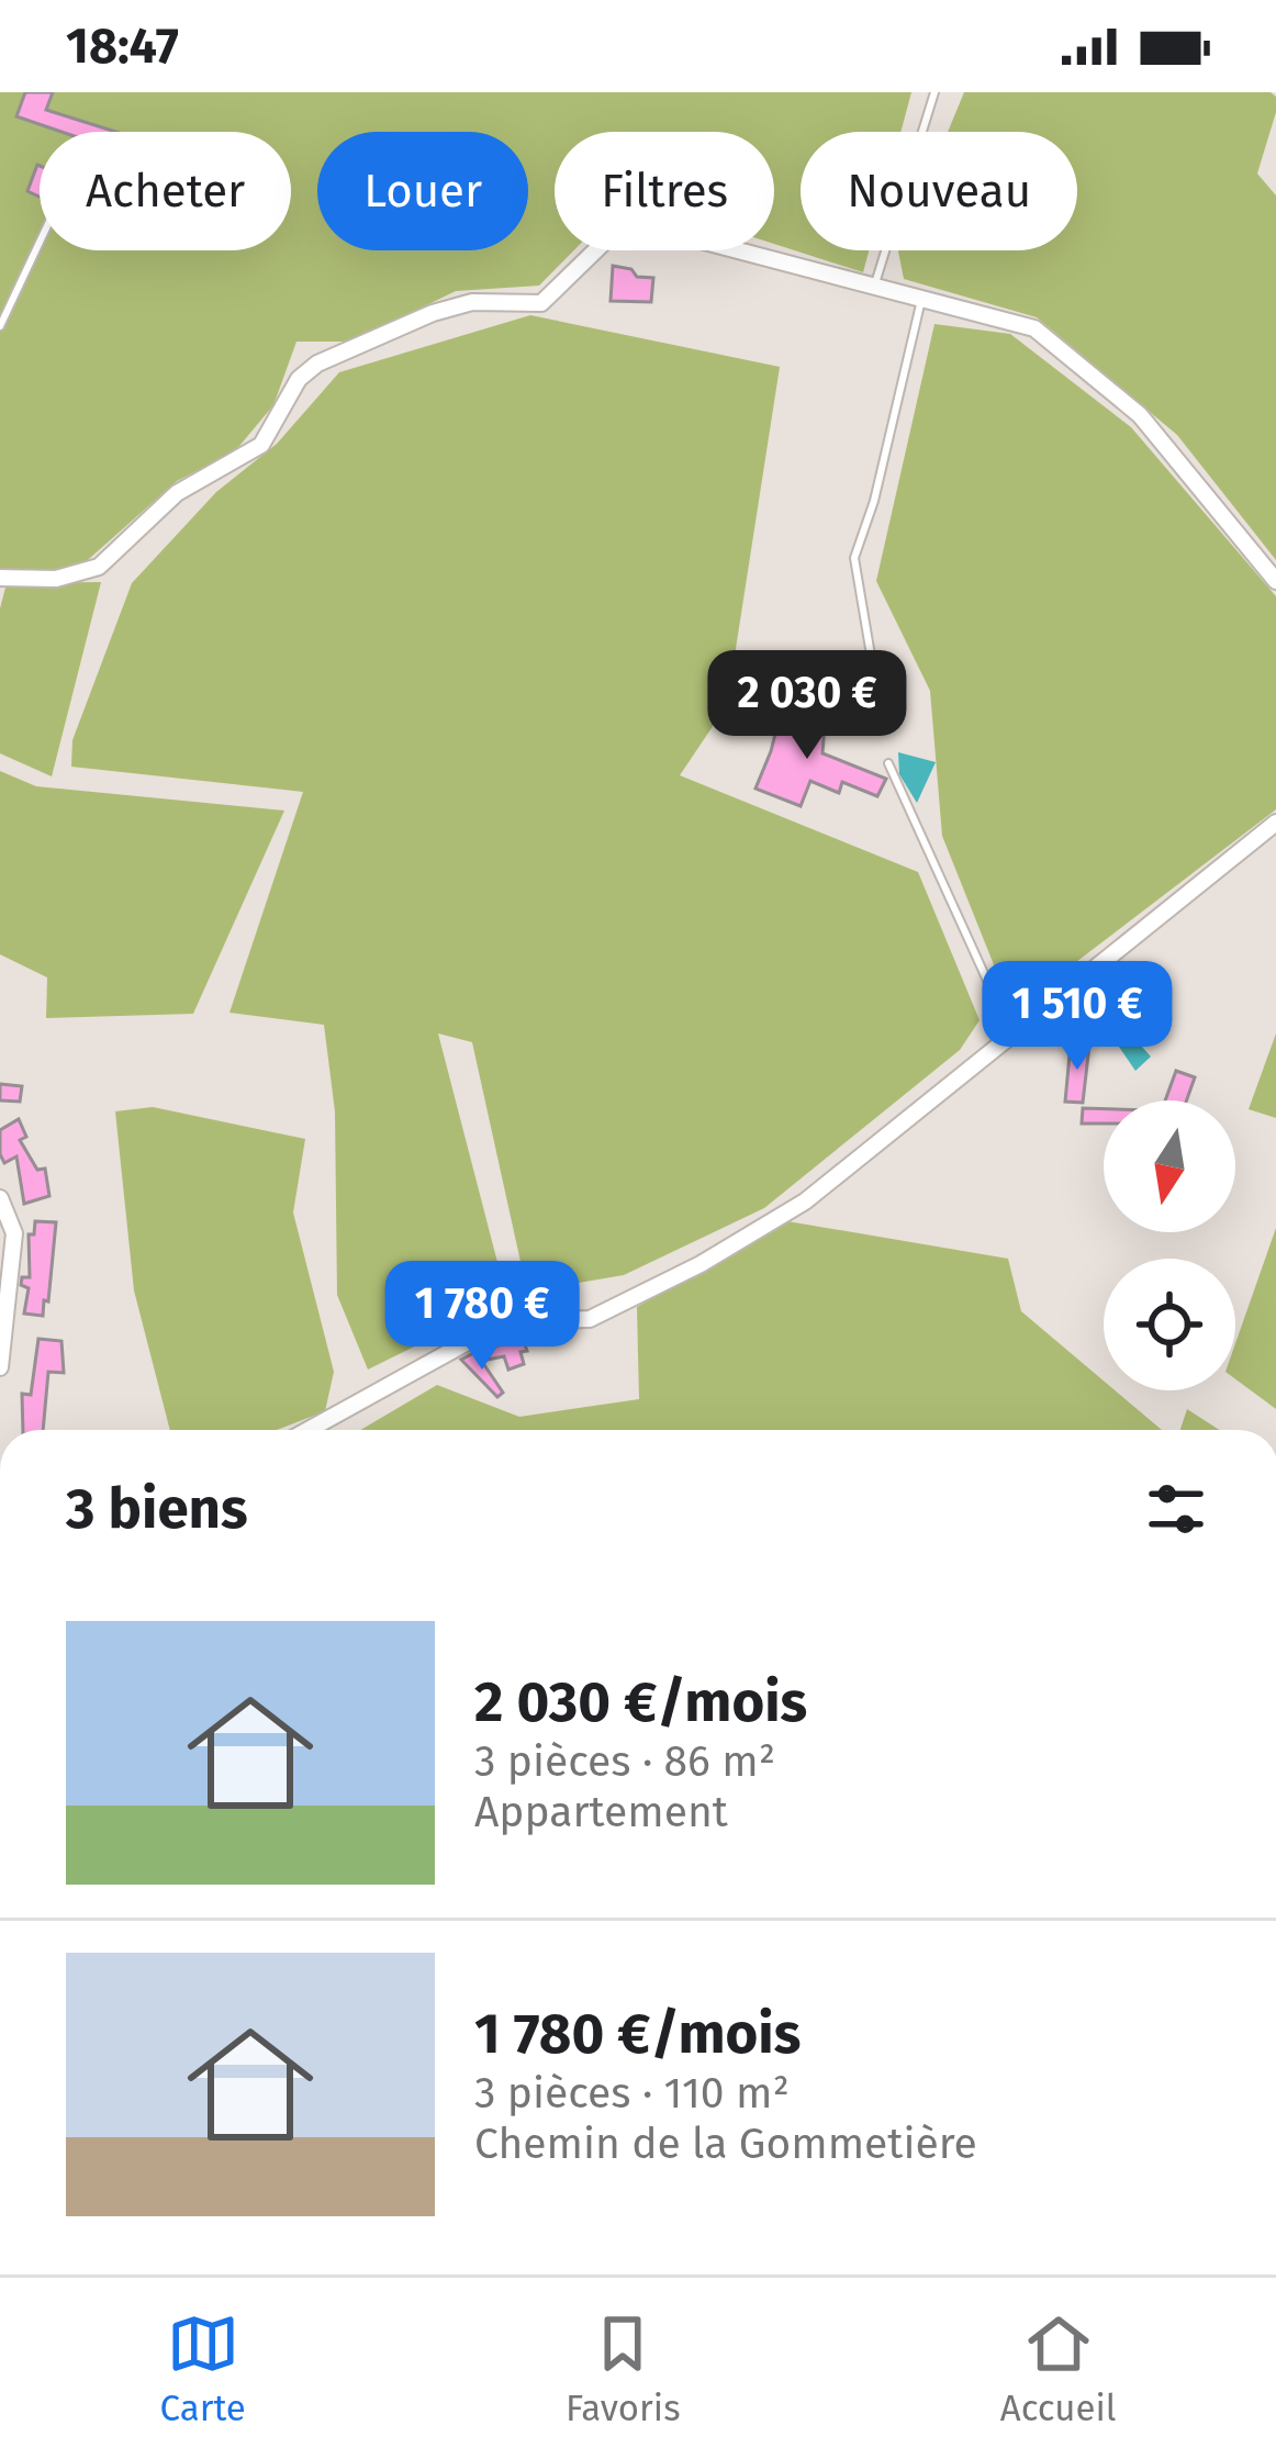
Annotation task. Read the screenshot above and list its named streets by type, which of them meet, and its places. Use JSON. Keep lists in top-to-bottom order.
{
  "north": "bottom",
  "page": {
    "status": "18:47",
    "chip": [
      "Acheter",
      "Louer",
      "Filtres",
      "Nouveau"
    ],
    "price": ["2 030 €", "1 510 €", "1 780 €"],
    "heading": "3 biens",
    "list": [
      {
        "name": "2 030 €/mois",
        "note": "3 pièces · 86 m² · Appartement"
      },
      {
        "name": "1 780 €/mois",
        "note": "3 pièces · 110 m² · Chemin de la Gommetière"
      }
    ],
    "tabs": ["Carte", "Favoris", "Accueil"]
  }
}
